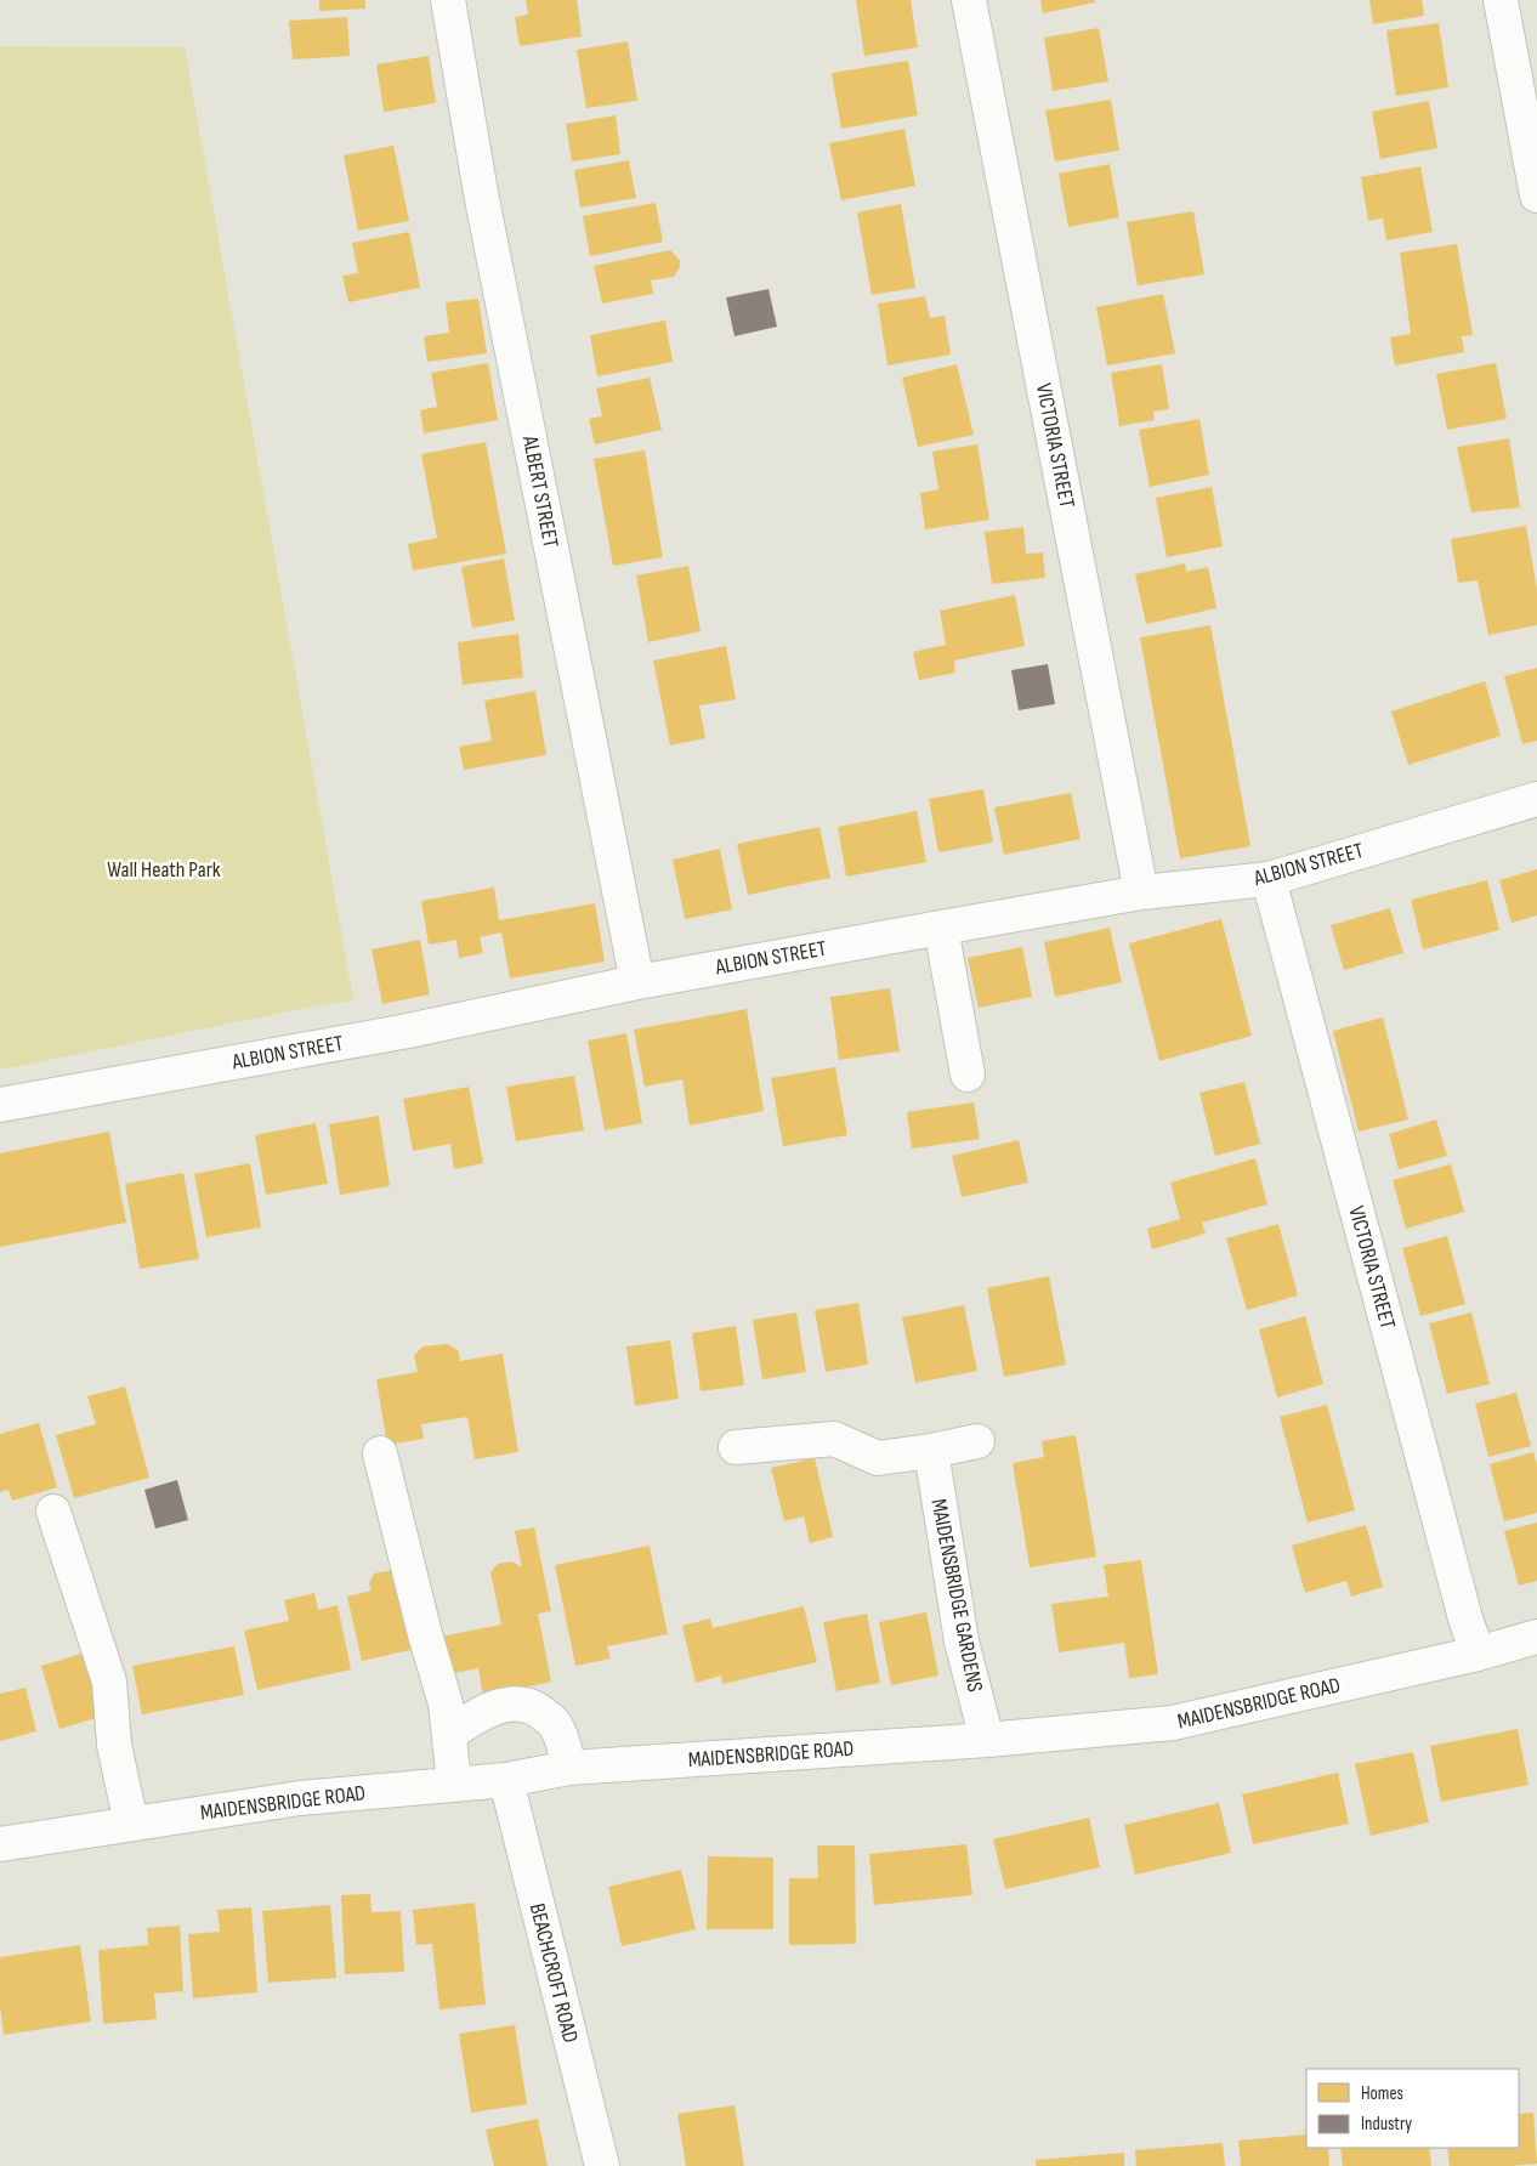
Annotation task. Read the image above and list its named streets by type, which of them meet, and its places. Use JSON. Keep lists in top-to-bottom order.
{
  "streets": {
    "street": [
      "VICTORIA STREET",
      "ALBERT STREET",
      "ALBION STREET",
      "MAIDENSBRIDGE GARDENS",
      "MAIDENSBRIDGE ROAD",
      "BEACHCROFT ROAD"
    ]
  },
  "crossings": [
    ["VICTORIA STREET", "ALBION STREET"],
    ["VICTORIA STREET", "MAIDENSBRIDGE ROAD"],
    ["ALBERT STREET", "ALBION STREET"],
    ["MAIDENSBRIDGE GARDENS", "MAIDENSBRIDGE ROAD"],
    ["MAIDENSBRIDGE ROAD", "BEACHCROFT ROAD"]
  ],
  "parks": ["Wall Heath Park"],
  "legend": ["Homes", "Industry"]
}
